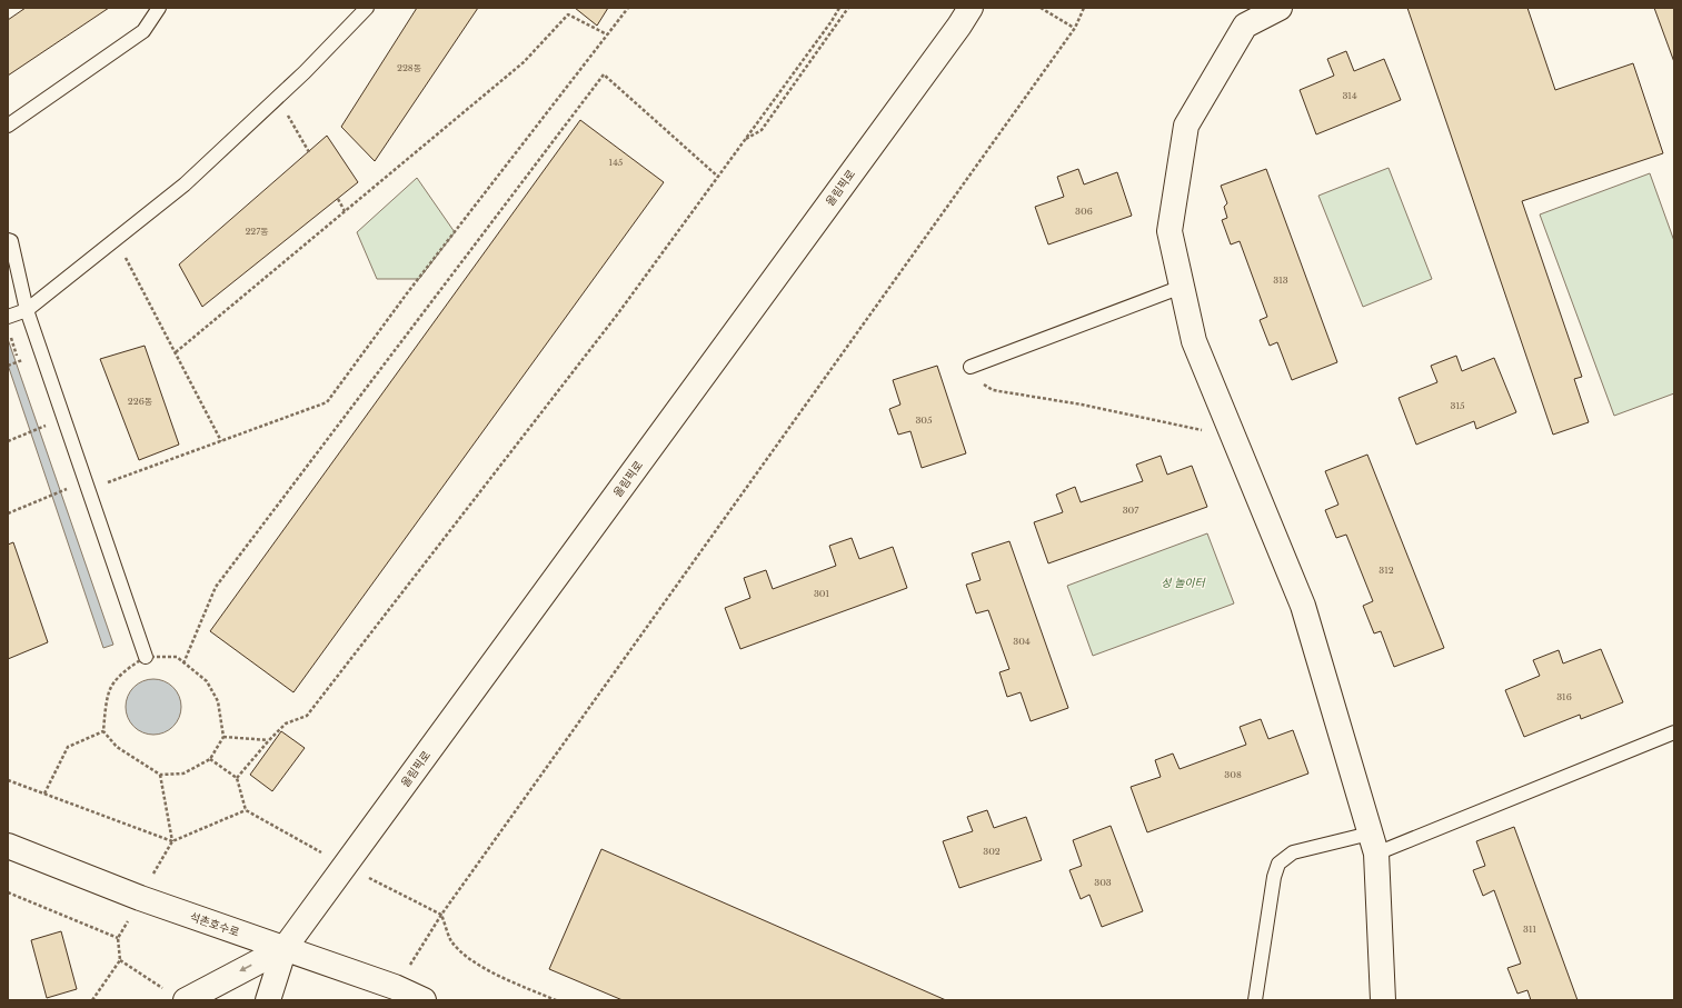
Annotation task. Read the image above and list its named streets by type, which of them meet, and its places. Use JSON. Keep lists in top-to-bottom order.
{
  "streets": {
    "street": ["올림픽로", "석촌호수로"]
  },
  "crossings": [
    ["올림픽로", "석촌호수로"]
  ],
  "parks": ["성 놀이터"],
  "house_numbers": [
    "228동",
    "314",
    "145",
    "306",
    "227동",
    "313",
    "226동",
    "315",
    "305",
    "307",
    "312",
    "301",
    "304",
    "316",
    "308",
    "302",
    "303",
    "311"
  ]
}
